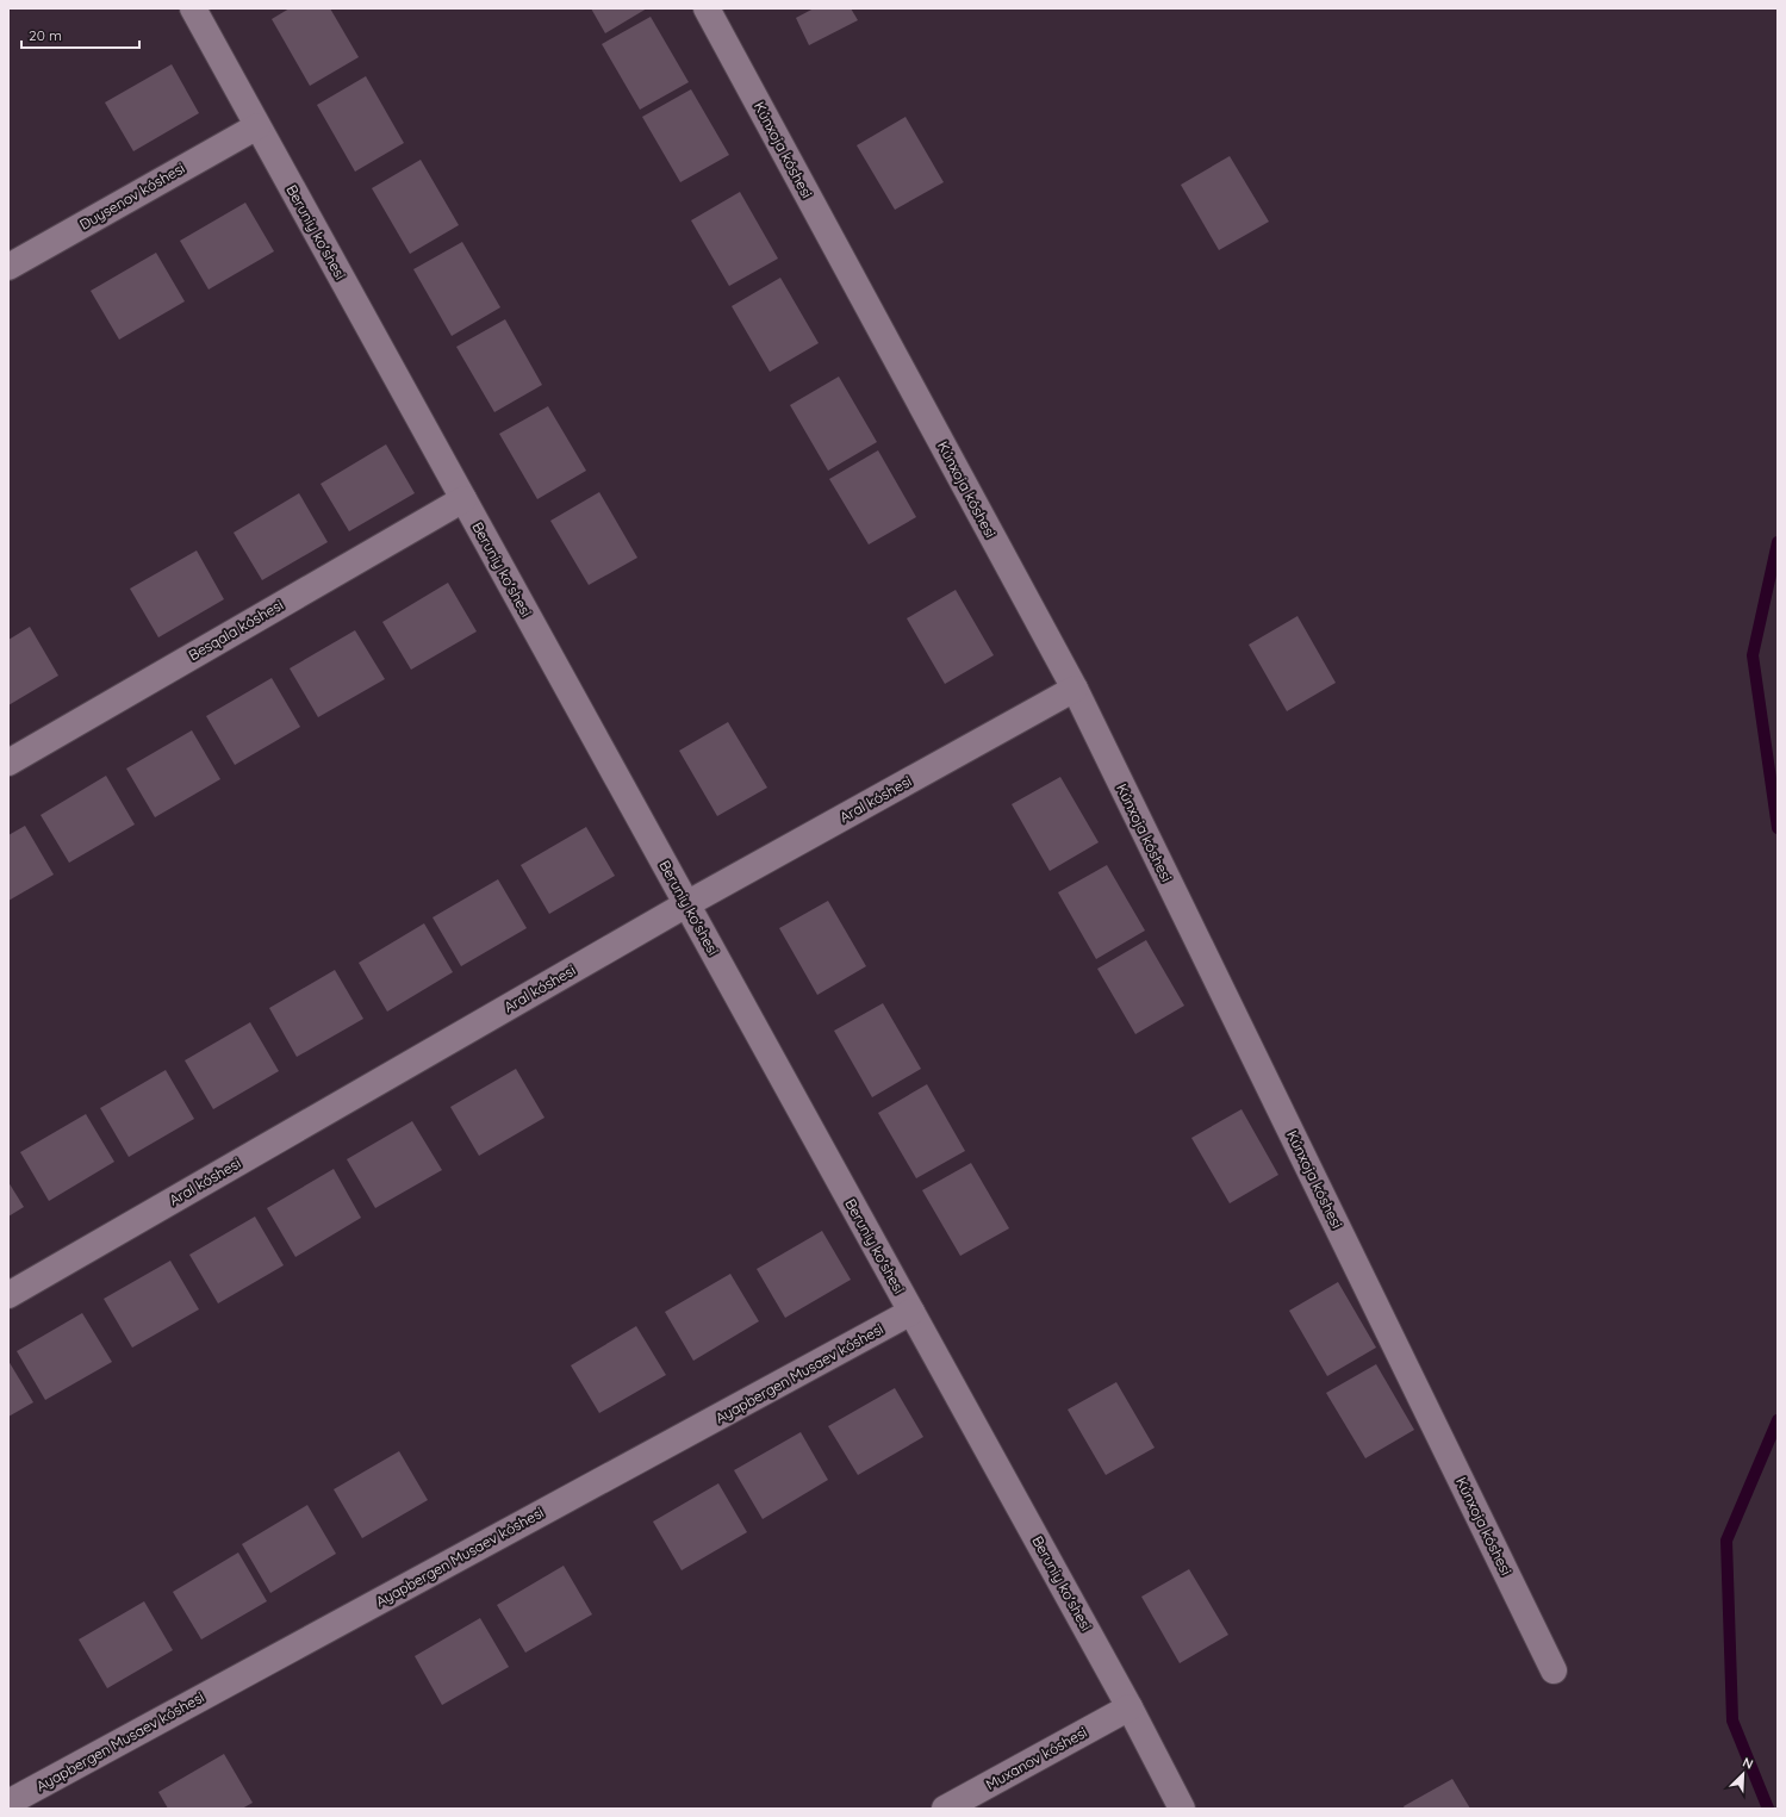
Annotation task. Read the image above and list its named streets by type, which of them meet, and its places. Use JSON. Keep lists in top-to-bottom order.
{
  "streets": {
    "street": [
      "Kúnxoja kóshesi",
      "Duysenov kóshesi",
      "Beruniy ko'shesi",
      "Besqala kóshesi",
      "Aral kóshesi",
      "Ayapbergen Musaev kóshesi",
      "Muxanov kóshesi"
    ]
  },
  "crossings": [
    ["Kúnxoja kóshesi", "Aral kóshesi"],
    ["Duysenov kóshesi", "Beruniy ko'shesi"],
    ["Beruniy ko'shesi", "Besqala kóshesi"],
    ["Beruniy ko'shesi", "Aral kóshesi"],
    ["Beruniy ko'shesi", "Ayapbergen Musaev kóshesi"],
    ["Beruniy ko'shesi", "Muxanov kóshesi"]
  ],
  "scale_bar": "20 m",
  "north": "top right"
}
